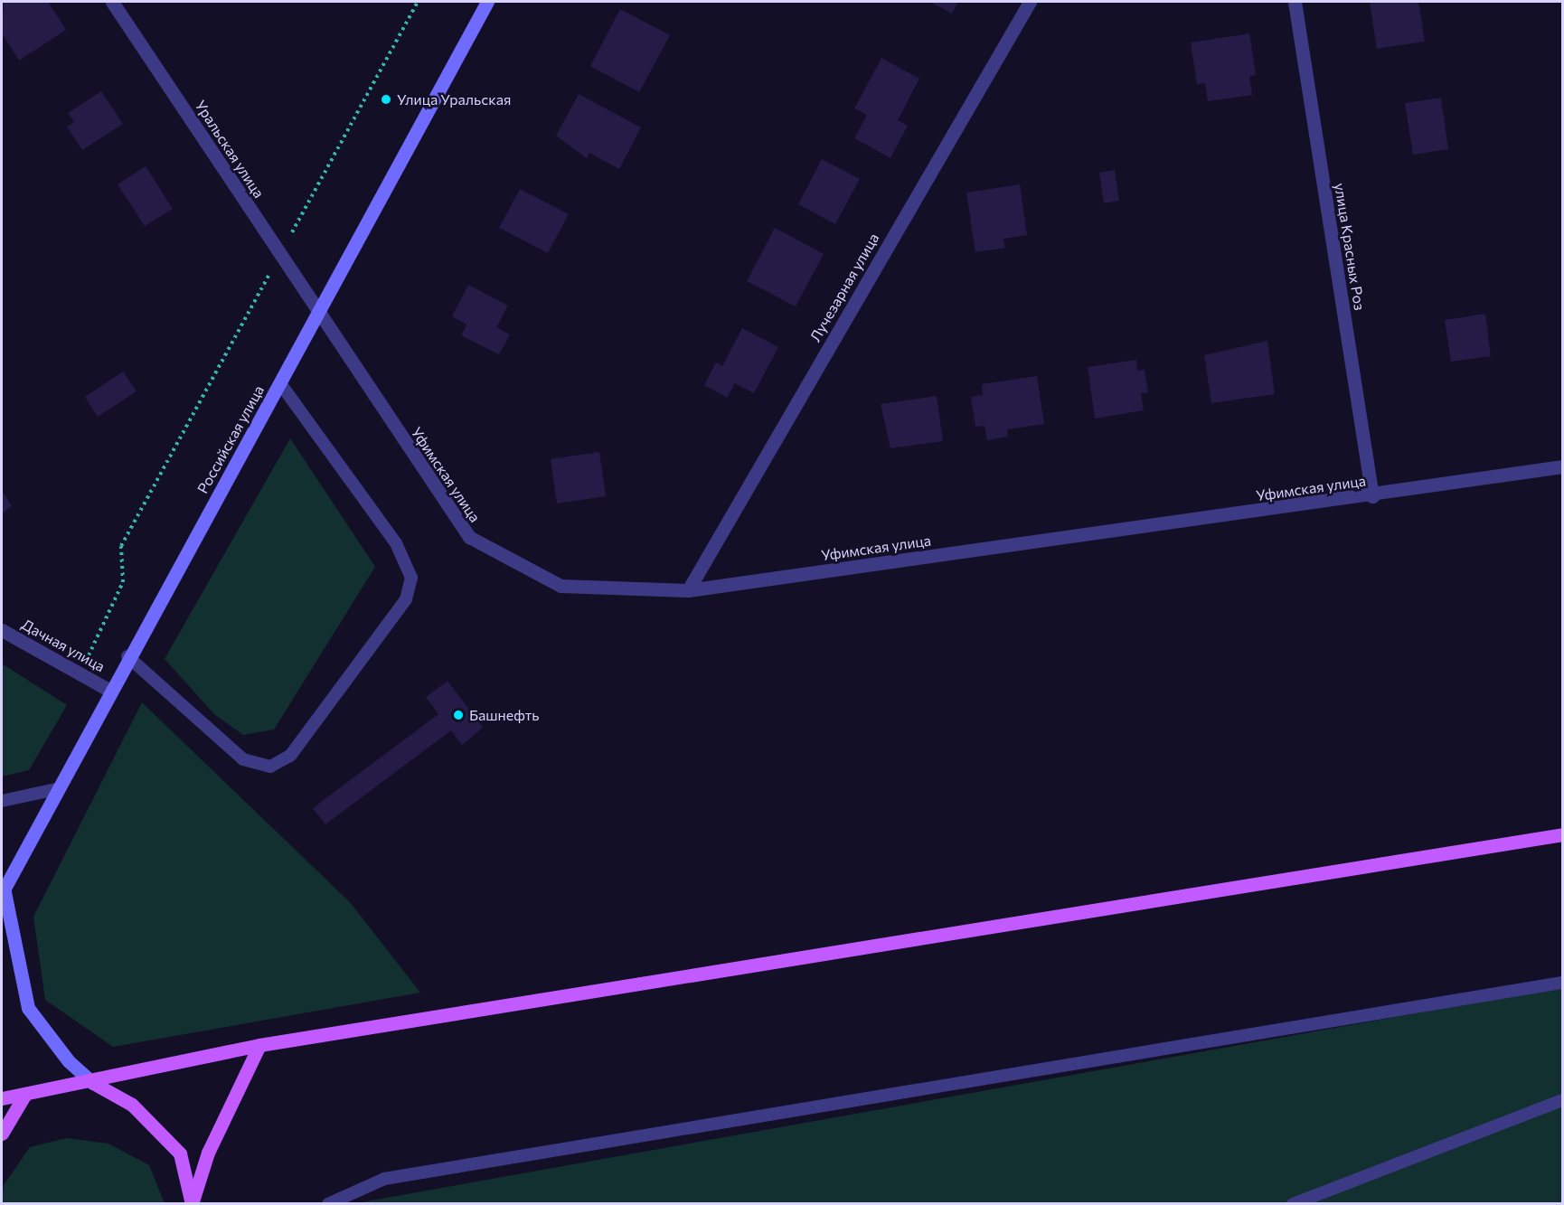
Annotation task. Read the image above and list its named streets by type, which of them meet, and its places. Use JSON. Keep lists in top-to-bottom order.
{
  "streets": {
    "main road": ["Российская улица"],
    "street": [
      "Уральская улица",
      "улица Красных Роз",
      "Лучезарная улица",
      "Уфимская улица",
      "Дачная улица"
    ]
  },
  "crossings": [
    ["Уральская улица", "Российская улица"],
    ["Уральская улица", "Уфимская улица"],
    ["улица Красных Роз", "Уфимская улица"],
    ["Лучезарная улица", "Уфимская улица"],
    ["Российская улица", "Уфимская улица"],
    ["Российская улица", "Дачная улица"]
  ],
  "places": ["Улица Уральская", "Башнефть"]
}
